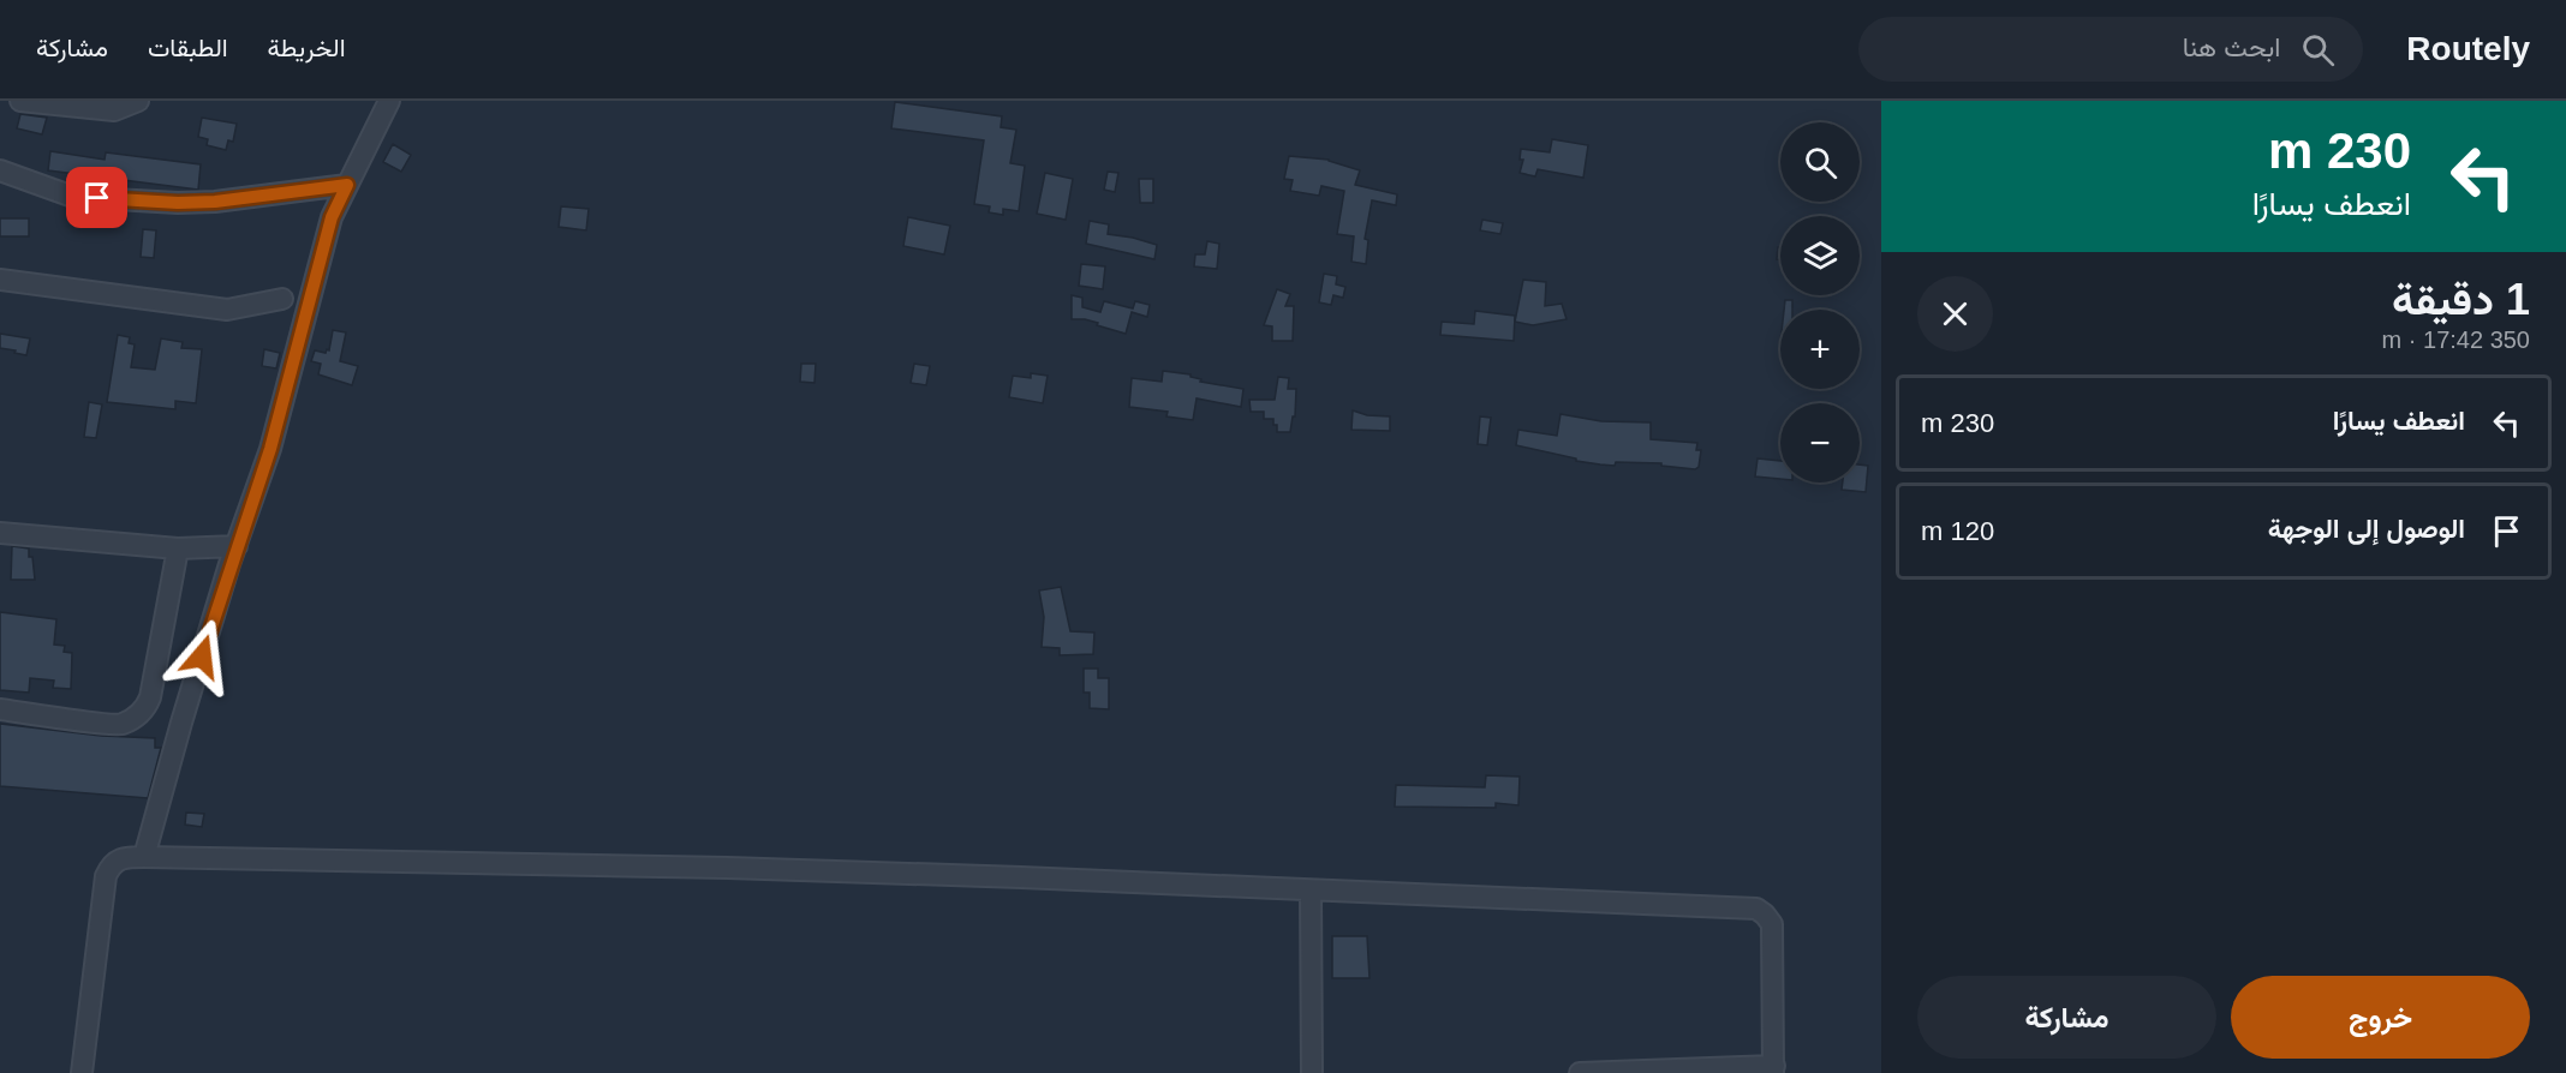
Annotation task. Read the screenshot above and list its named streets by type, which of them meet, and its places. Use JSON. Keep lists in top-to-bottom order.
{
  "page": {
    "header": "Routely",
    "search": "ابحث هنا",
    "nav": ["الخريطة", "الطبقات", "مشاركة"],
    "turn": ["230 m", "انعطف يسارًا"],
    "map_buttons": ["+", "−"],
    "heading": ["1 دقيقة", "350 m · 17:42"],
    "list": [
      {
        "name": "انعطف يسارًا",
        "value": "230 m"
      },
      {
        "name": "الوصول إلى الوجهة",
        "value": "120 m"
      }
    ],
    "buttons": ["خروج", "مشاركة"]
  }
}
